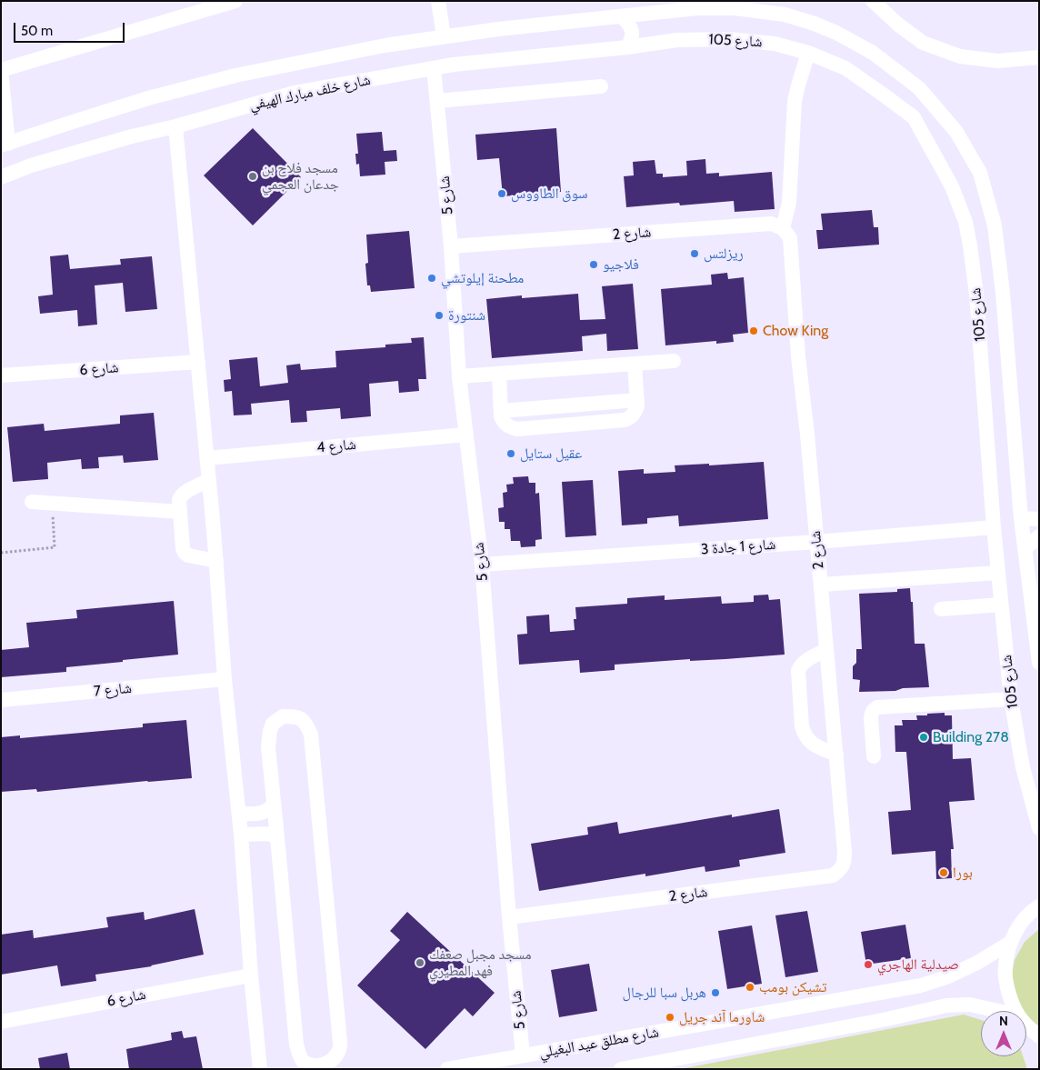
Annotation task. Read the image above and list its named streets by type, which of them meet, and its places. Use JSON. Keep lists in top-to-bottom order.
{
  "streets": {
    "street": [
      "شارع 105",
      "شارع خلف مبارك الهيفي",
      "شارع 5",
      "شارع 2",
      "شارع 6",
      "شارع 4",
      "شارع 1 جادة 3",
      "شارع 7",
      "شارع مطلق عيد البغيلي"
    ]
  },
  "crossings": [
    ["شارع 105", "شارع خلف مبارك الهيفي"],
    ["شارع 105", "شارع 1 جادة 3"],
    ["شارع خلف مبارك الهيفي", "شارع 5"],
    ["شارع 5", "شارع 2"],
    ["شارع 5", "شارع 4"],
    ["شارع 5", "شارع 1 جادة 3"],
    ["شارع 5", "شارع مطلق عيد البغيلي"],
    ["شارع 2", "شارع 1 جادة 3"]
  ],
  "places": [
    "مسجد فلاح بن جدعان العجمي",
    "سوق الطاووس",
    "ريزلتس",
    "فلاجيو",
    "مطحنة إيلوتشي",
    "شنتورة",
    "Chow King",
    "عقيل ستايل",
    "Building 278",
    "بورا",
    "مسجد مجبل صعفك فهد المطيري",
    "صيدلية الهاجري",
    "تشيكن بومب",
    "هربل سبا للرجال",
    "شاورما آند جريل"
  ],
  "scale_bar": "50 m",
  "north": "top"
}
